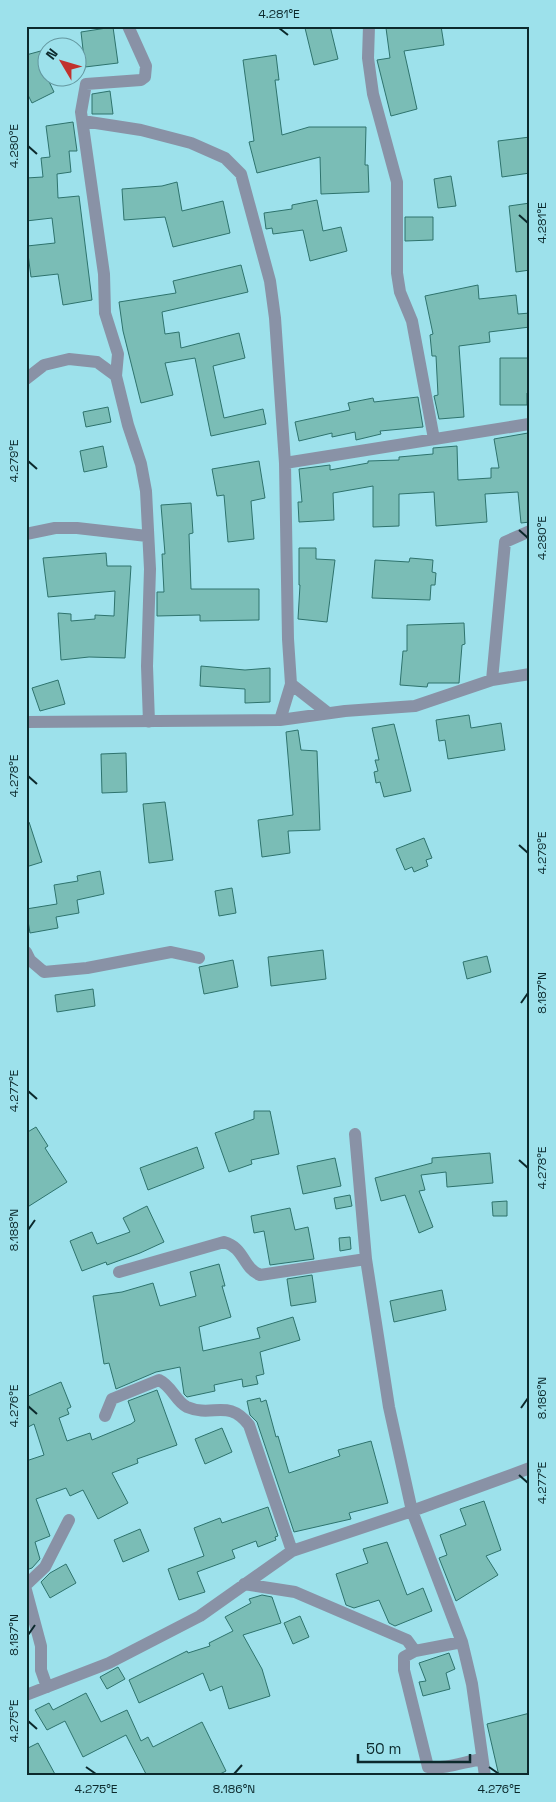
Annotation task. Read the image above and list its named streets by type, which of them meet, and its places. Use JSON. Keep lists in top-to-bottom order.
{
  "scale_bar": "50 m",
  "north": "top left",
  "coordinates": [
    "4.281°E",
    "4.280°E",
    "4.279°E",
    "4.278°E",
    "8.187°N",
    "4.277°E",
    "8.188°N",
    "8.186°N",
    "4.276°E",
    "4.275°E"
  ]
}
